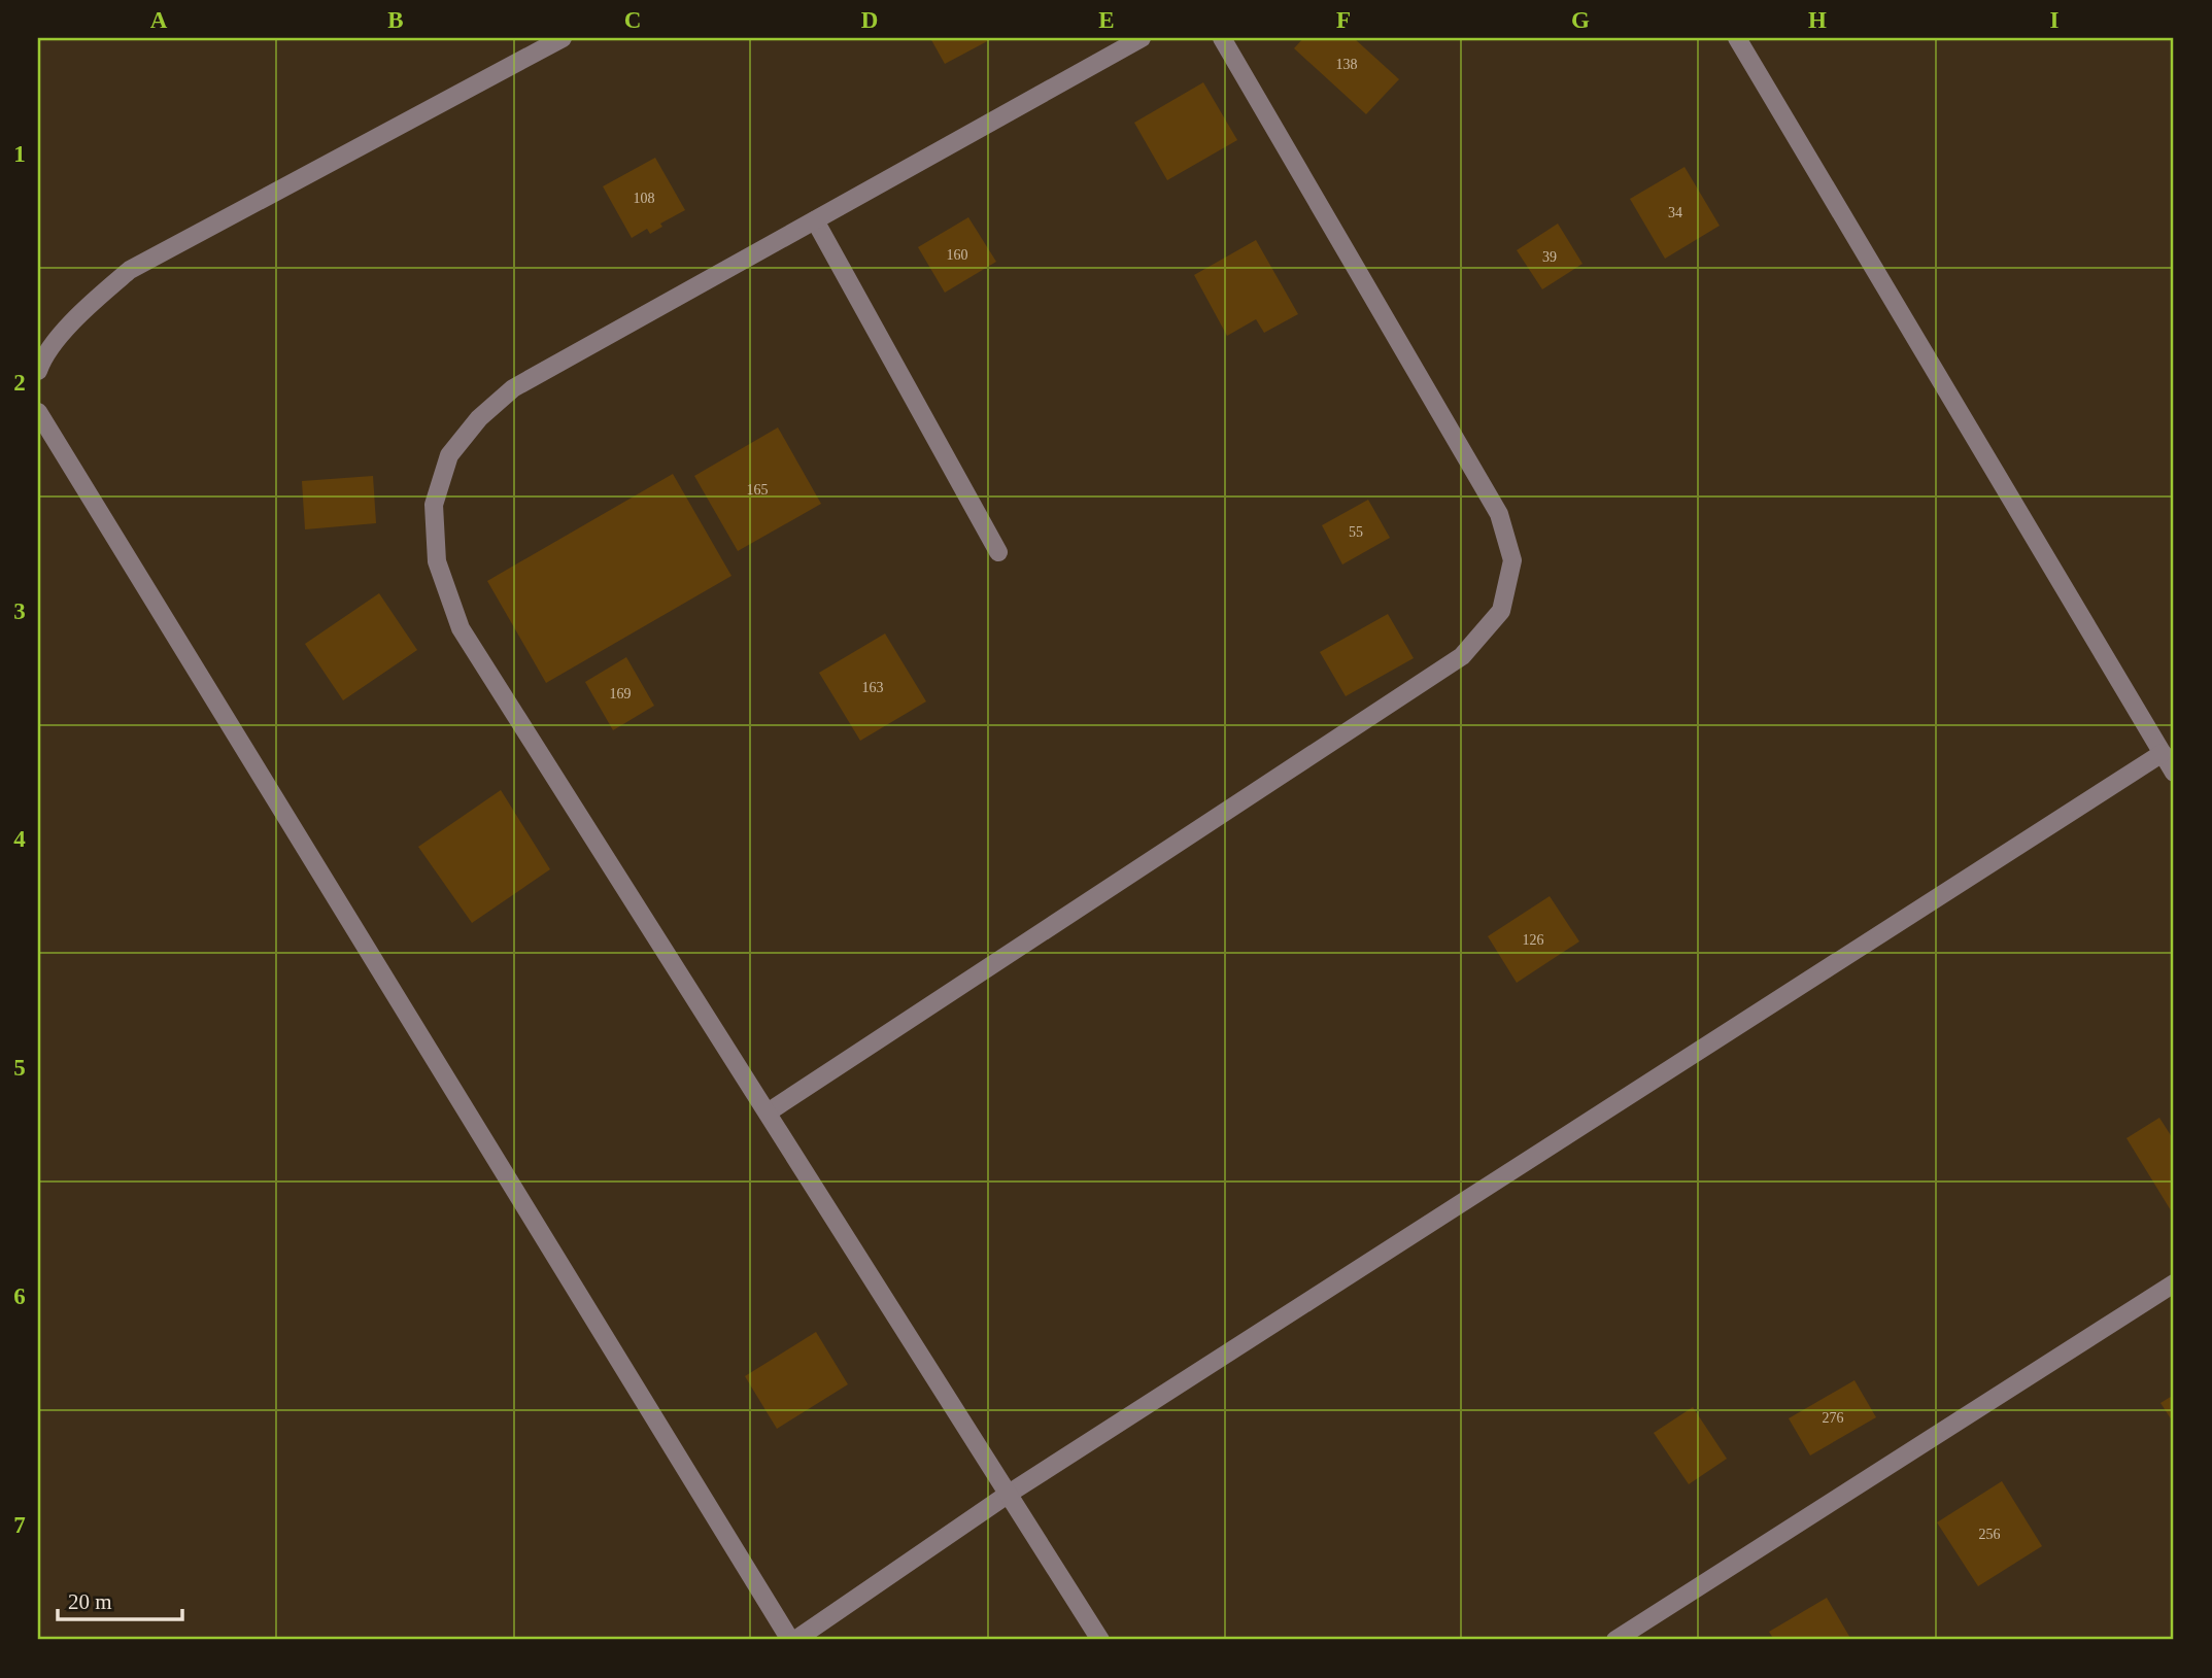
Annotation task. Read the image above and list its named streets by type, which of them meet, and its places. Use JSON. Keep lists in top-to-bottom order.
{
  "house_numbers": [
    "138",
    "108",
    "34",
    "160",
    "39",
    "165",
    "55",
    "163",
    "169",
    "126",
    "276",
    "256"
  ],
  "scale_bar": "20 m",
  "grid": {
    "columns": [
      "A",
      "B",
      "C",
      "D",
      "E",
      "F",
      "G",
      "H",
      "I"
    ],
    "rows": [
      "1",
      "2",
      "3",
      "4",
      "5",
      "6",
      "7"
    ]
  }
}
